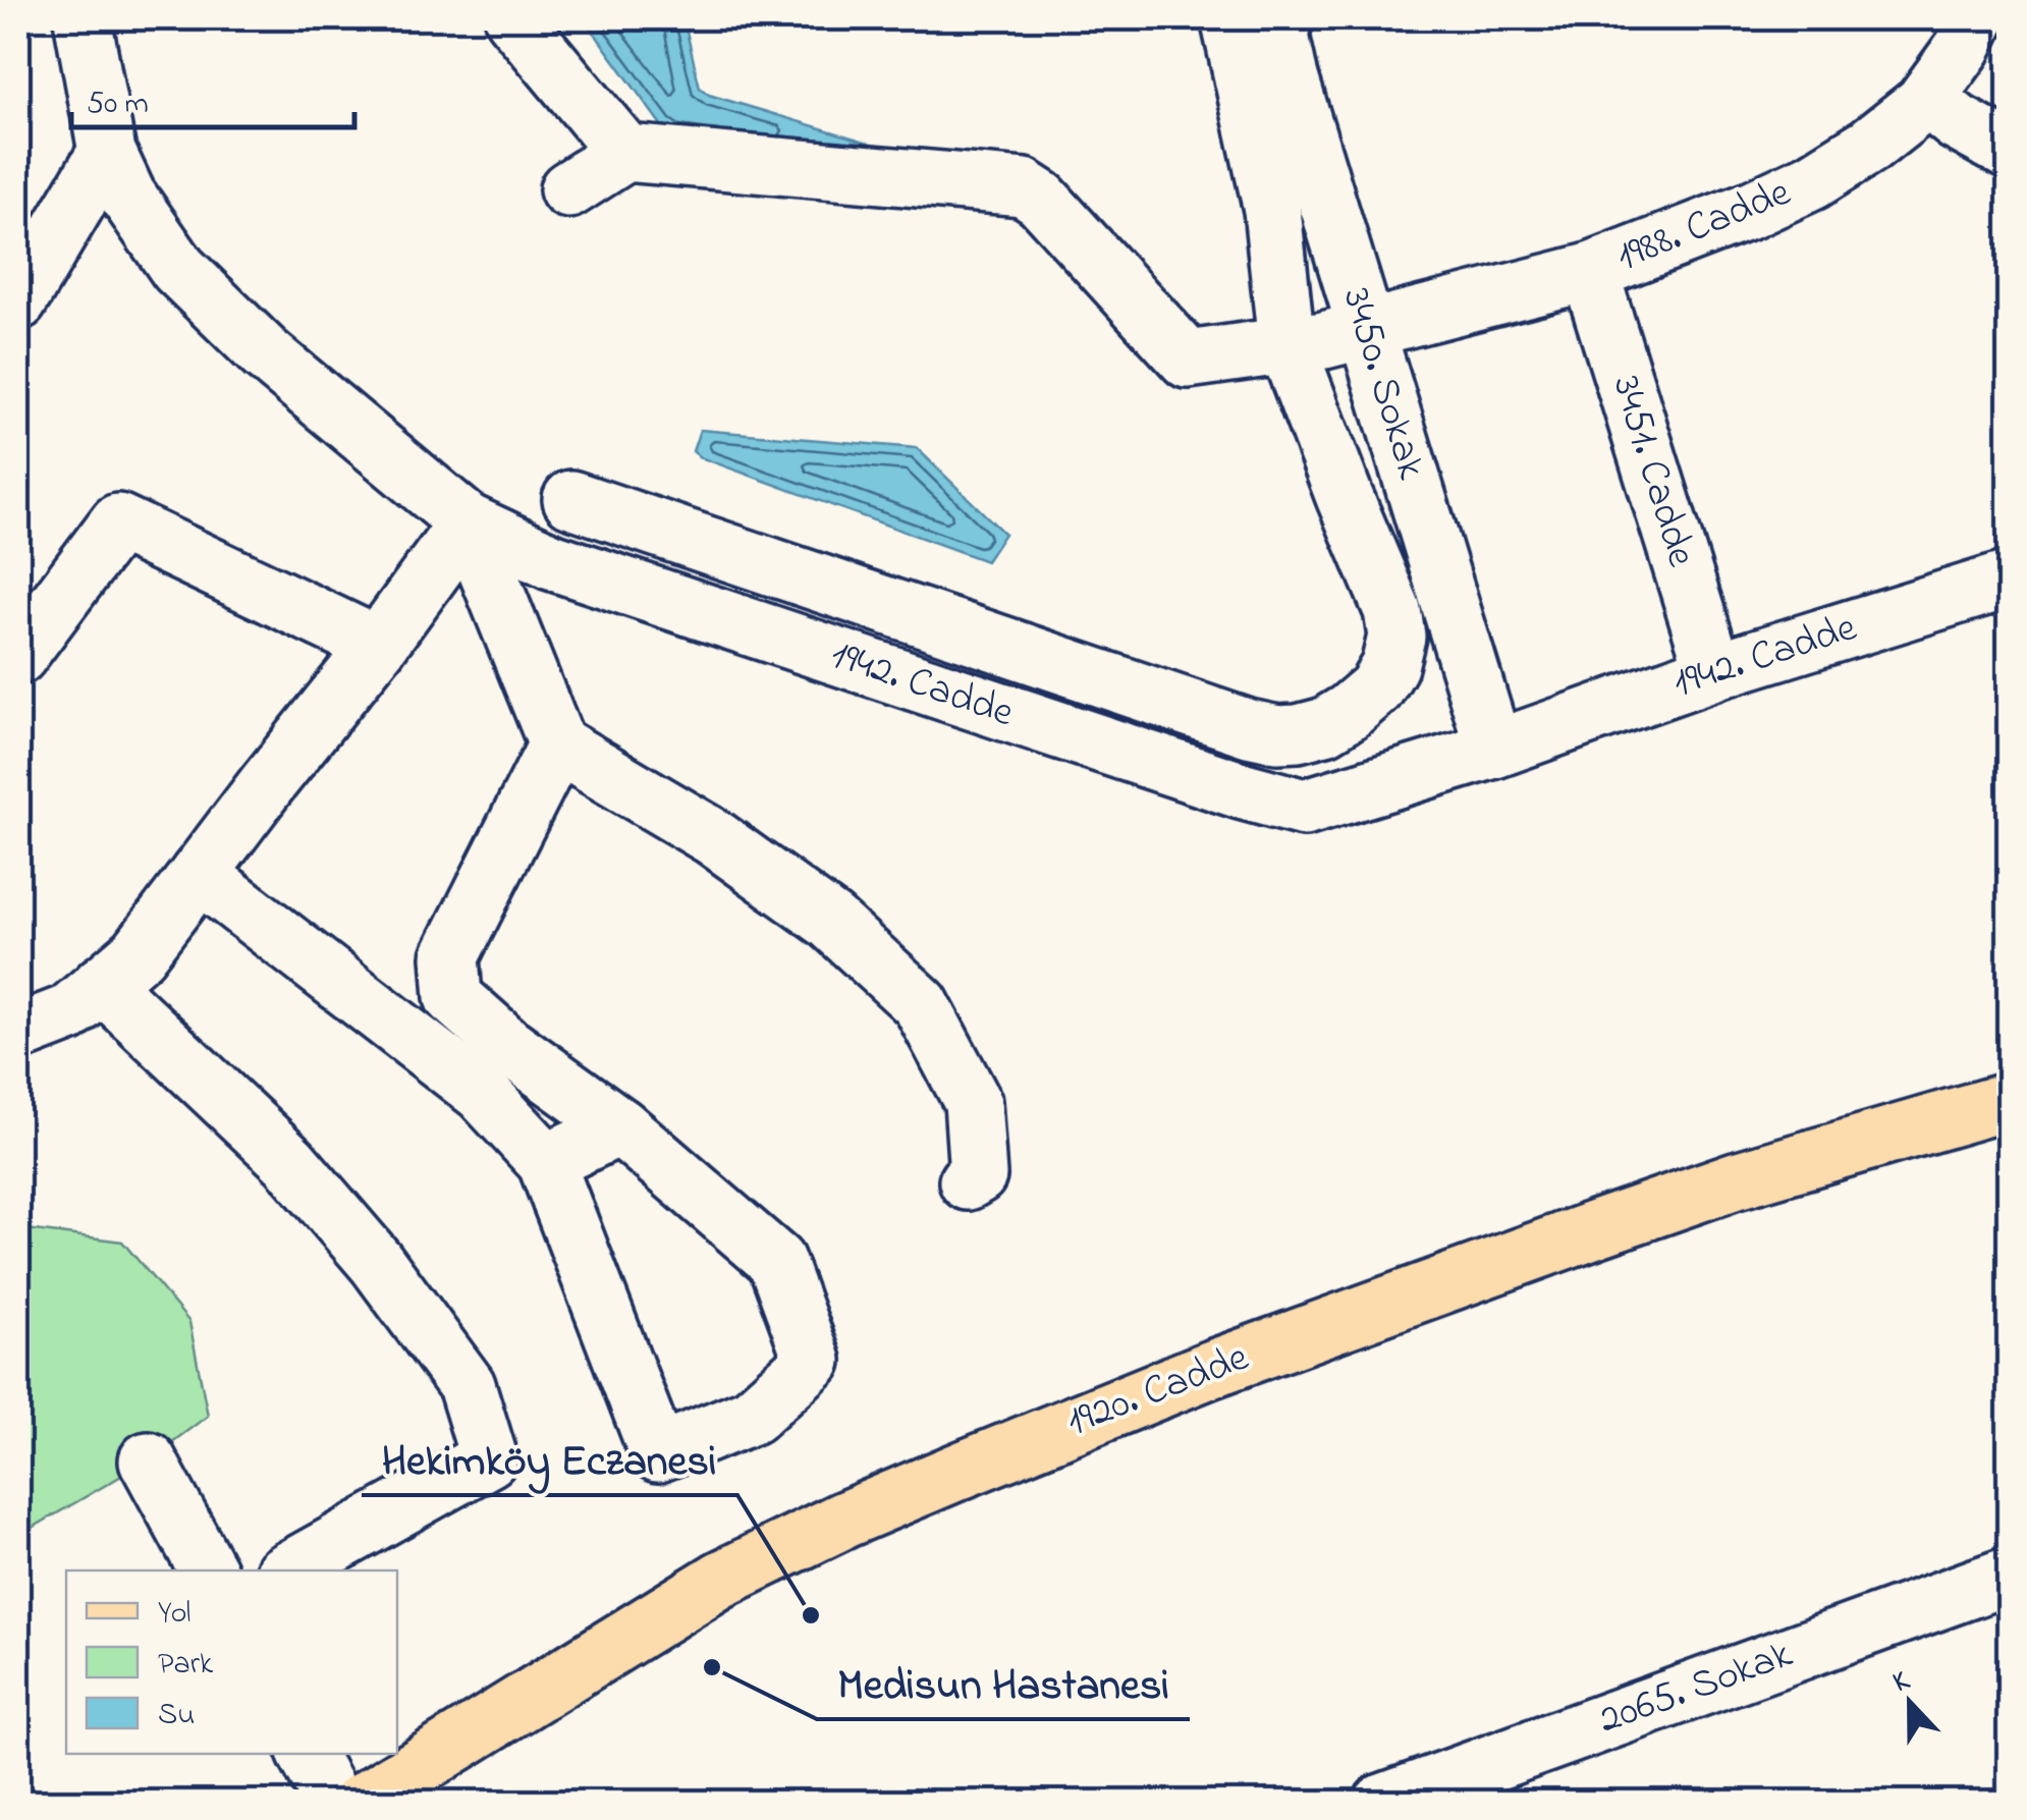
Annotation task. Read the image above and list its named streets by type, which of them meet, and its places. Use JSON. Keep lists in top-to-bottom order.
{
  "streets": {
    "main road": ["1920. Cadde"],
    "street": [
      "1988. Cadde",
      "3450. Sokak",
      "3451. Cadde",
      "1942. Cadde",
      "2065. Sokak"
    ]
  },
  "crossings": [
    ["1988. Cadde", "3450. Sokak"],
    ["1988. Cadde", "3451. Cadde"],
    ["3450. Sokak", "1942. Cadde"],
    ["3451. Cadde", "1942. Cadde"]
  ],
  "places": ["Hekimköy Eczanesi", "Medisun Hastanesi"],
  "legend": ["Yol", "Park", "Su"],
  "scale_bar": "50 m",
  "north": "top"
}
